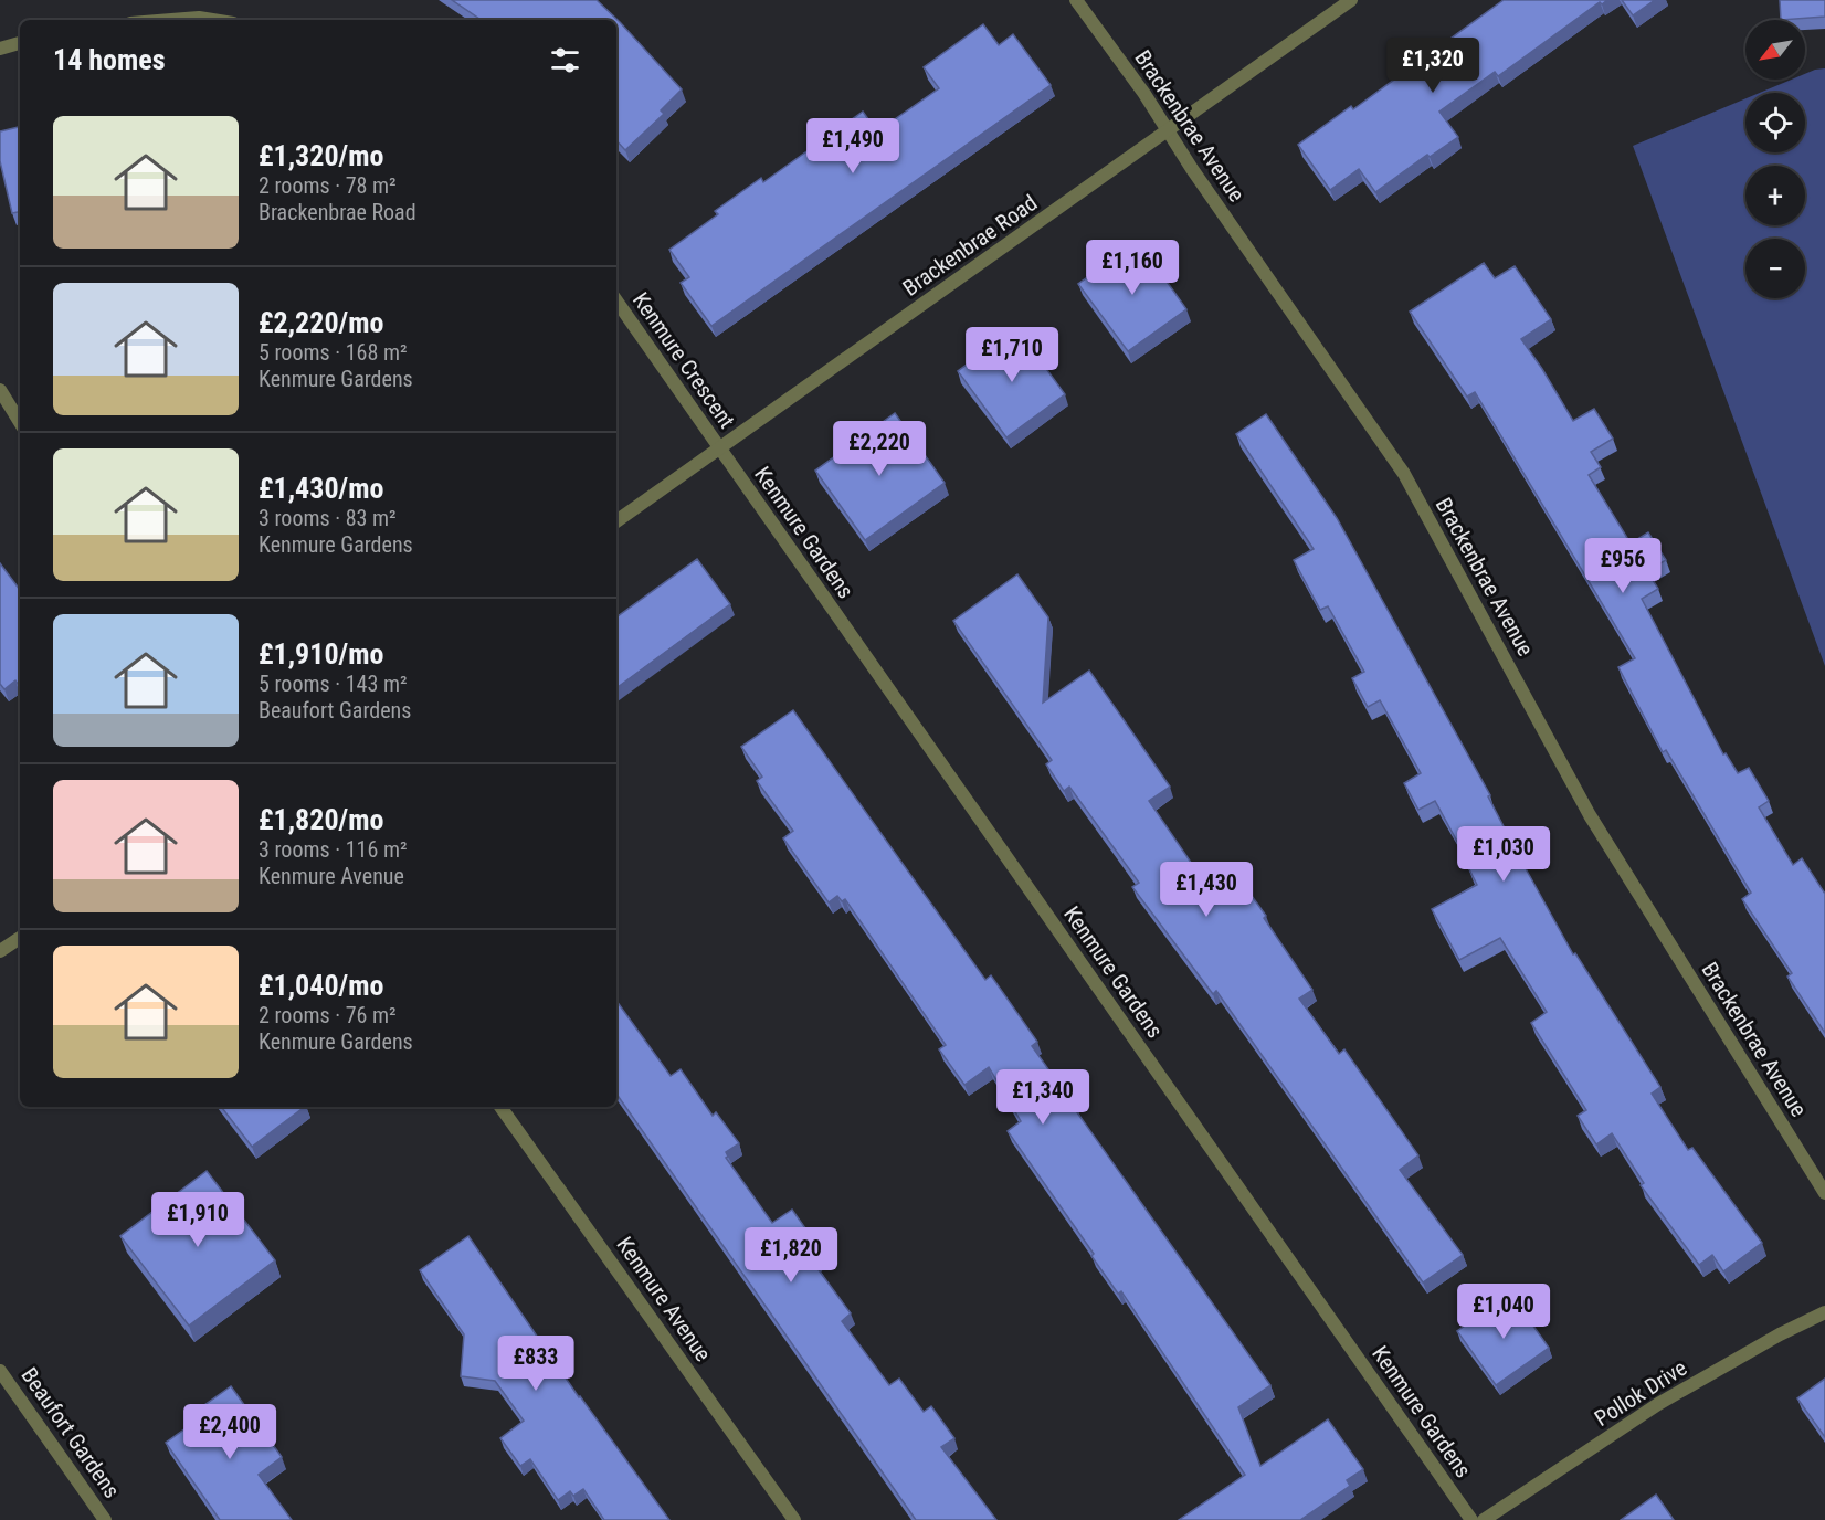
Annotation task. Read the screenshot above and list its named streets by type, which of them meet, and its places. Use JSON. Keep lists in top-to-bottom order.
{
  "streets": {
    "street": [
      "Brackenbrae Avenue",
      "Brackenbrae Road",
      "Kenmure Crescent",
      "Kenmure Gardens",
      "Kenmure Avenue",
      "Pollok Drive",
      "Beaufort Gardens"
    ]
  },
  "crossings": [
    ["Brackenbrae Avenue", "Brackenbrae Road"],
    ["Brackenbrae Road", "Kenmure Crescent"],
    ["Brackenbrae Road", "Kenmure Gardens"],
    ["Kenmure Crescent", "Kenmure Gardens"]
  ],
  "north": "bottom left",
  "page": {
    "map_buttons": ["+", "−"],
    "heading": "14 homes",
    "price": [
      "£1,320",
      "£1,490",
      "£1,160",
      "£1,710",
      "£2,220",
      "£956",
      "£1,030",
      "£1,430",
      "£1,340",
      "£1,910",
      "£1,820",
      "£1,040",
      "£833",
      "£2,400"
    ],
    "list": [
      {
        "name": "£1,320/mo",
        "note": "2 rooms · 78 m² · Brackenbrae Road"
      },
      {
        "name": "£2,220/mo",
        "note": "5 rooms · 168 m² · Kenmure Gardens"
      },
      {
        "name": "£1,430/mo",
        "note": "3 rooms · 83 m² · Kenmure Gardens"
      },
      {
        "name": "£1,910/mo",
        "note": "5 rooms · 143 m² · Beaufort Gardens"
      },
      {
        "name": "£1,820/mo",
        "note": "3 rooms · 116 m² · Kenmure Avenue"
      },
      {
        "name": "£1,040/mo",
        "note": "2 rooms · 76 m² · Kenmure Gardens"
      }
    ]
  }
}
